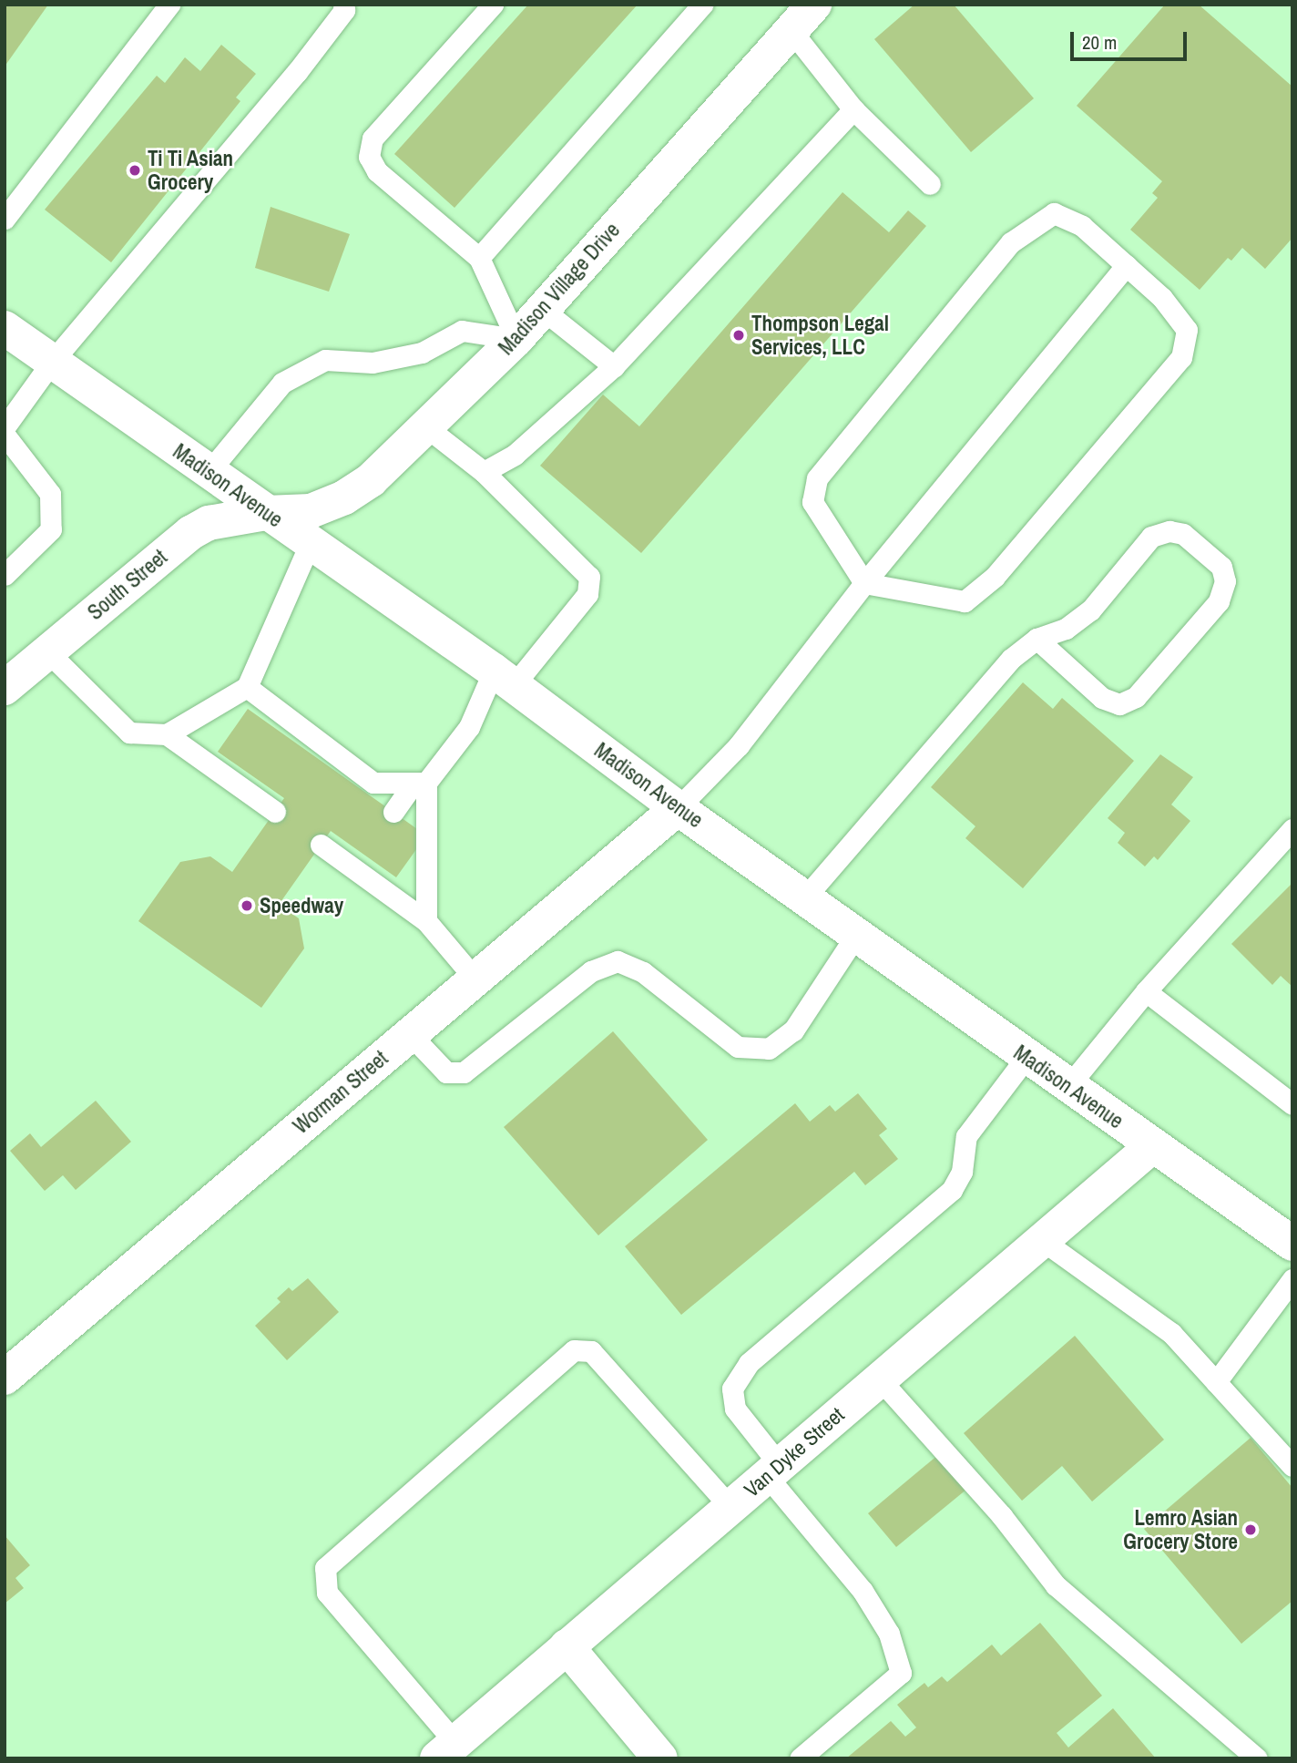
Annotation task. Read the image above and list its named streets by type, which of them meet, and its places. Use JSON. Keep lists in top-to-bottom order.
{
  "streets": {
    "street": [
      "Madison Village Drive",
      "Madison Avenue",
      "South Street",
      "Worman Street",
      "Van Dyke Street"
    ]
  },
  "crossings": [
    ["Madison Village Drive", "Madison Avenue"],
    ["Madison Village Drive", "South Street"],
    ["Madison Avenue", "South Street"],
    ["Madison Avenue", "Worman Street"],
    ["Madison Avenue", "Van Dyke Street"]
  ],
  "places": [
    "Ti Ti Asian Grocery",
    "Thompson Legal Services, LLC",
    "Speedway",
    "Lemro Asian Grocery Store"
  ],
  "scale_bar": "20 m"
}
